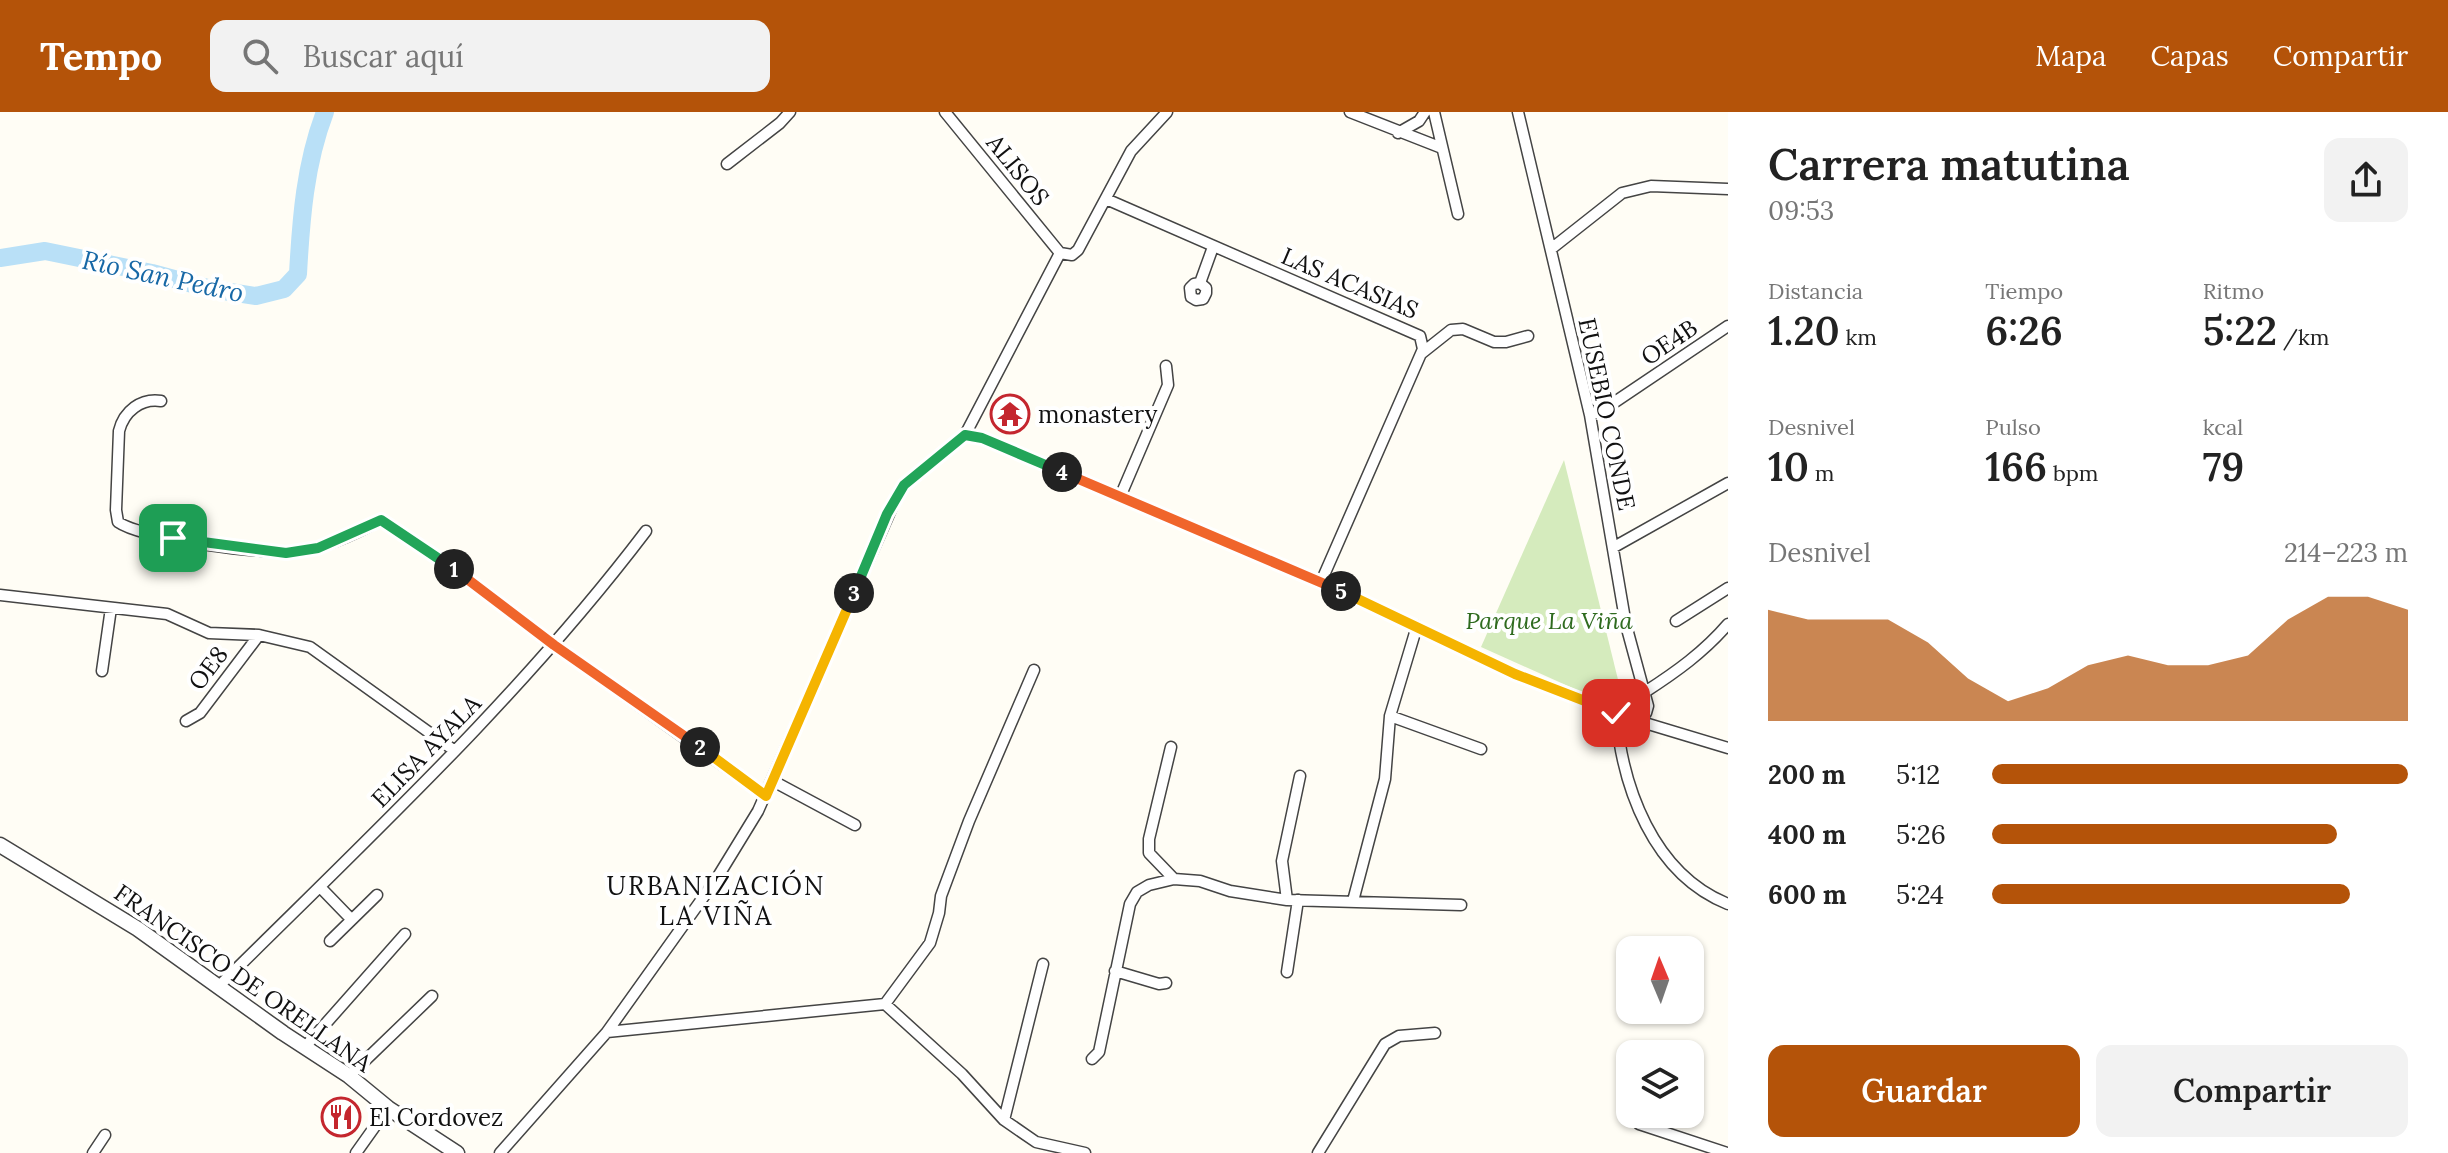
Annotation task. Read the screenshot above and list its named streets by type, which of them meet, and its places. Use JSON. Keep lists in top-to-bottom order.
{
  "streets": {
    "street": [
      "ALISOS",
      "LAS ACASIAS",
      "OE4B",
      "EUSEBIO CONDE",
      "OE8",
      "ELISA AYALA",
      "FRANCISCO DE ORELLANA"
    ]
  },
  "crossings": [
    ["OE4B", "EUSEBIO CONDE"],
    ["ELISA AYALA", "FRANCISCO DE ORELLANA"]
  ],
  "districts": ["URBANIZACIÓN LA VIÑA"],
  "water": ["Río San Pedro"],
  "parks": ["Parque La Viña"],
  "places": {
    "temple": ["monastery"],
    "restaurant": ["El Cordovez"]
  },
  "north": "top",
  "page": {
    "header": "Tempo",
    "search": "Buscar aquí",
    "nav": ["Mapa", "Capas", "Compartir"],
    "heading": ["Carrera matutina", "09:53"],
    "stats": [
      ["Distancia", "1.20 km"],
      ["Tiempo", "6:26"],
      ["Ritmo", "5:22 /km"],
      ["Desnivel", "10 m"],
      ["Pulso", "166 bpm"],
      ["kcal", "79"]
    ],
    "pins": [
      "4",
      "1",
      "5",
      "3",
      "2"
    ],
    "chart": ["Desnivel", "214–223 m"],
    "list": [
      {
        "name": "200 m",
        "note": "5:12"
      },
      {
        "name": "400 m",
        "note": "5:26"
      },
      {
        "name": "600 m",
        "note": "5:24"
      }
    ],
    "buttons": ["Guardar", "Compartir"]
  }
}
